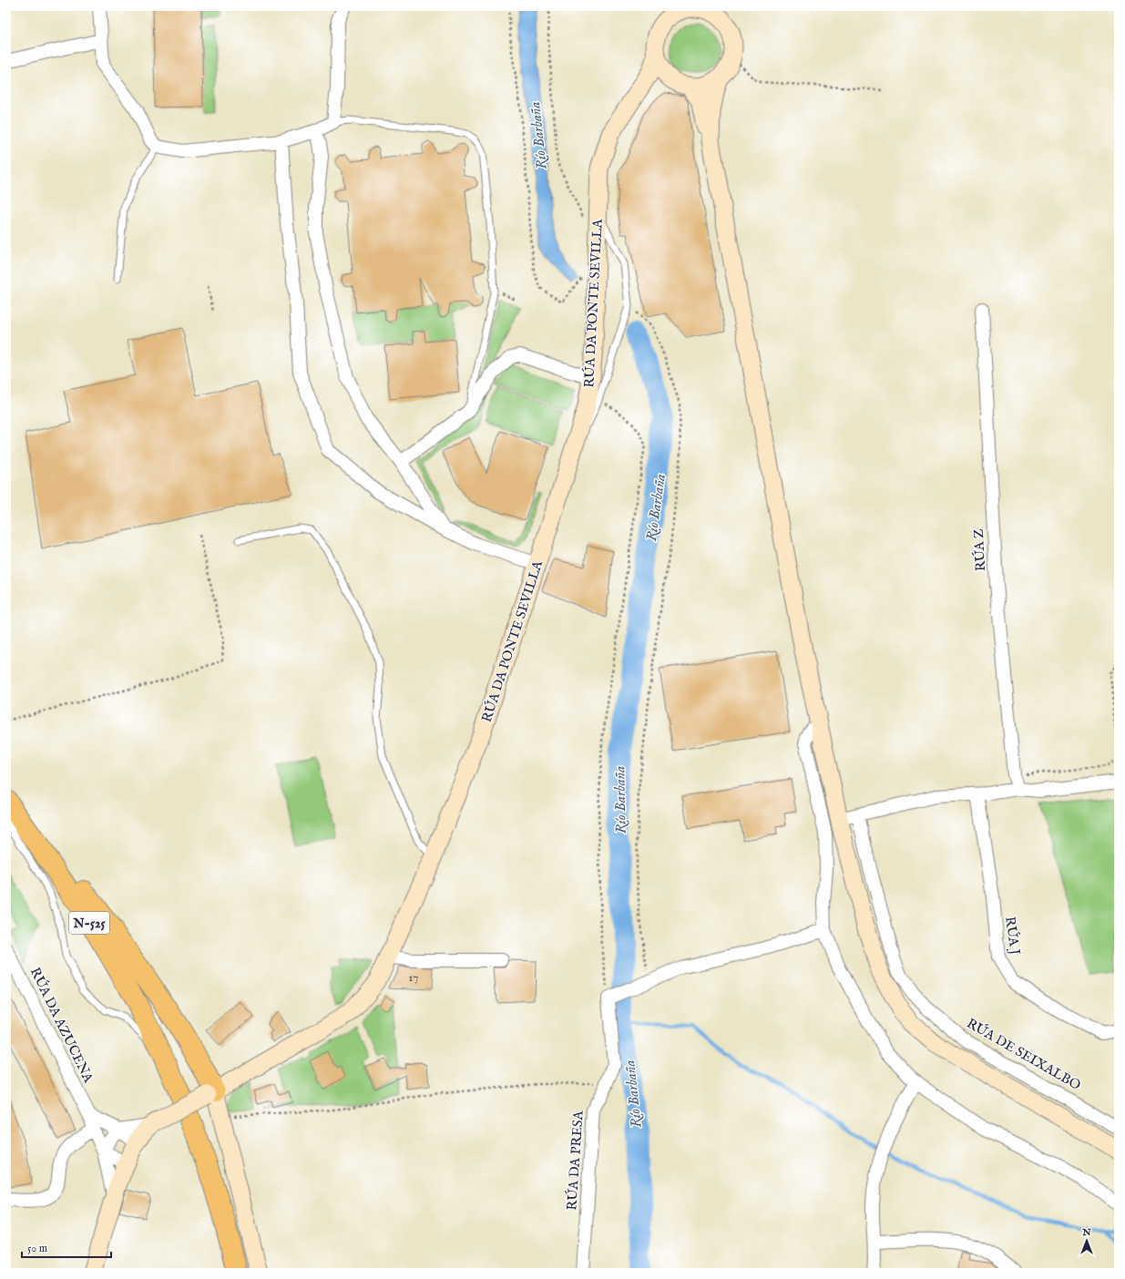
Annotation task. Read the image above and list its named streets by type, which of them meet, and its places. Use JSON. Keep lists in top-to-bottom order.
{
  "streets": {
    "highway": ["N-525"],
    "street": [
      "RÚA DA PONTE SEVILLA",
      "RÚA Z",
      "RÚA J",
      "RÚA DA AZUCENA",
      "RÚA DE SEIXALBO",
      "RÚA DA PRESA"
    ]
  },
  "crossings": [
    ["RÚA DA PONTE SEVILLA", "N-525"]
  ],
  "water": ["Río Barbaña"],
  "house_numbers": ["17"],
  "scale_bar": "50 m",
  "north": "top"
}
